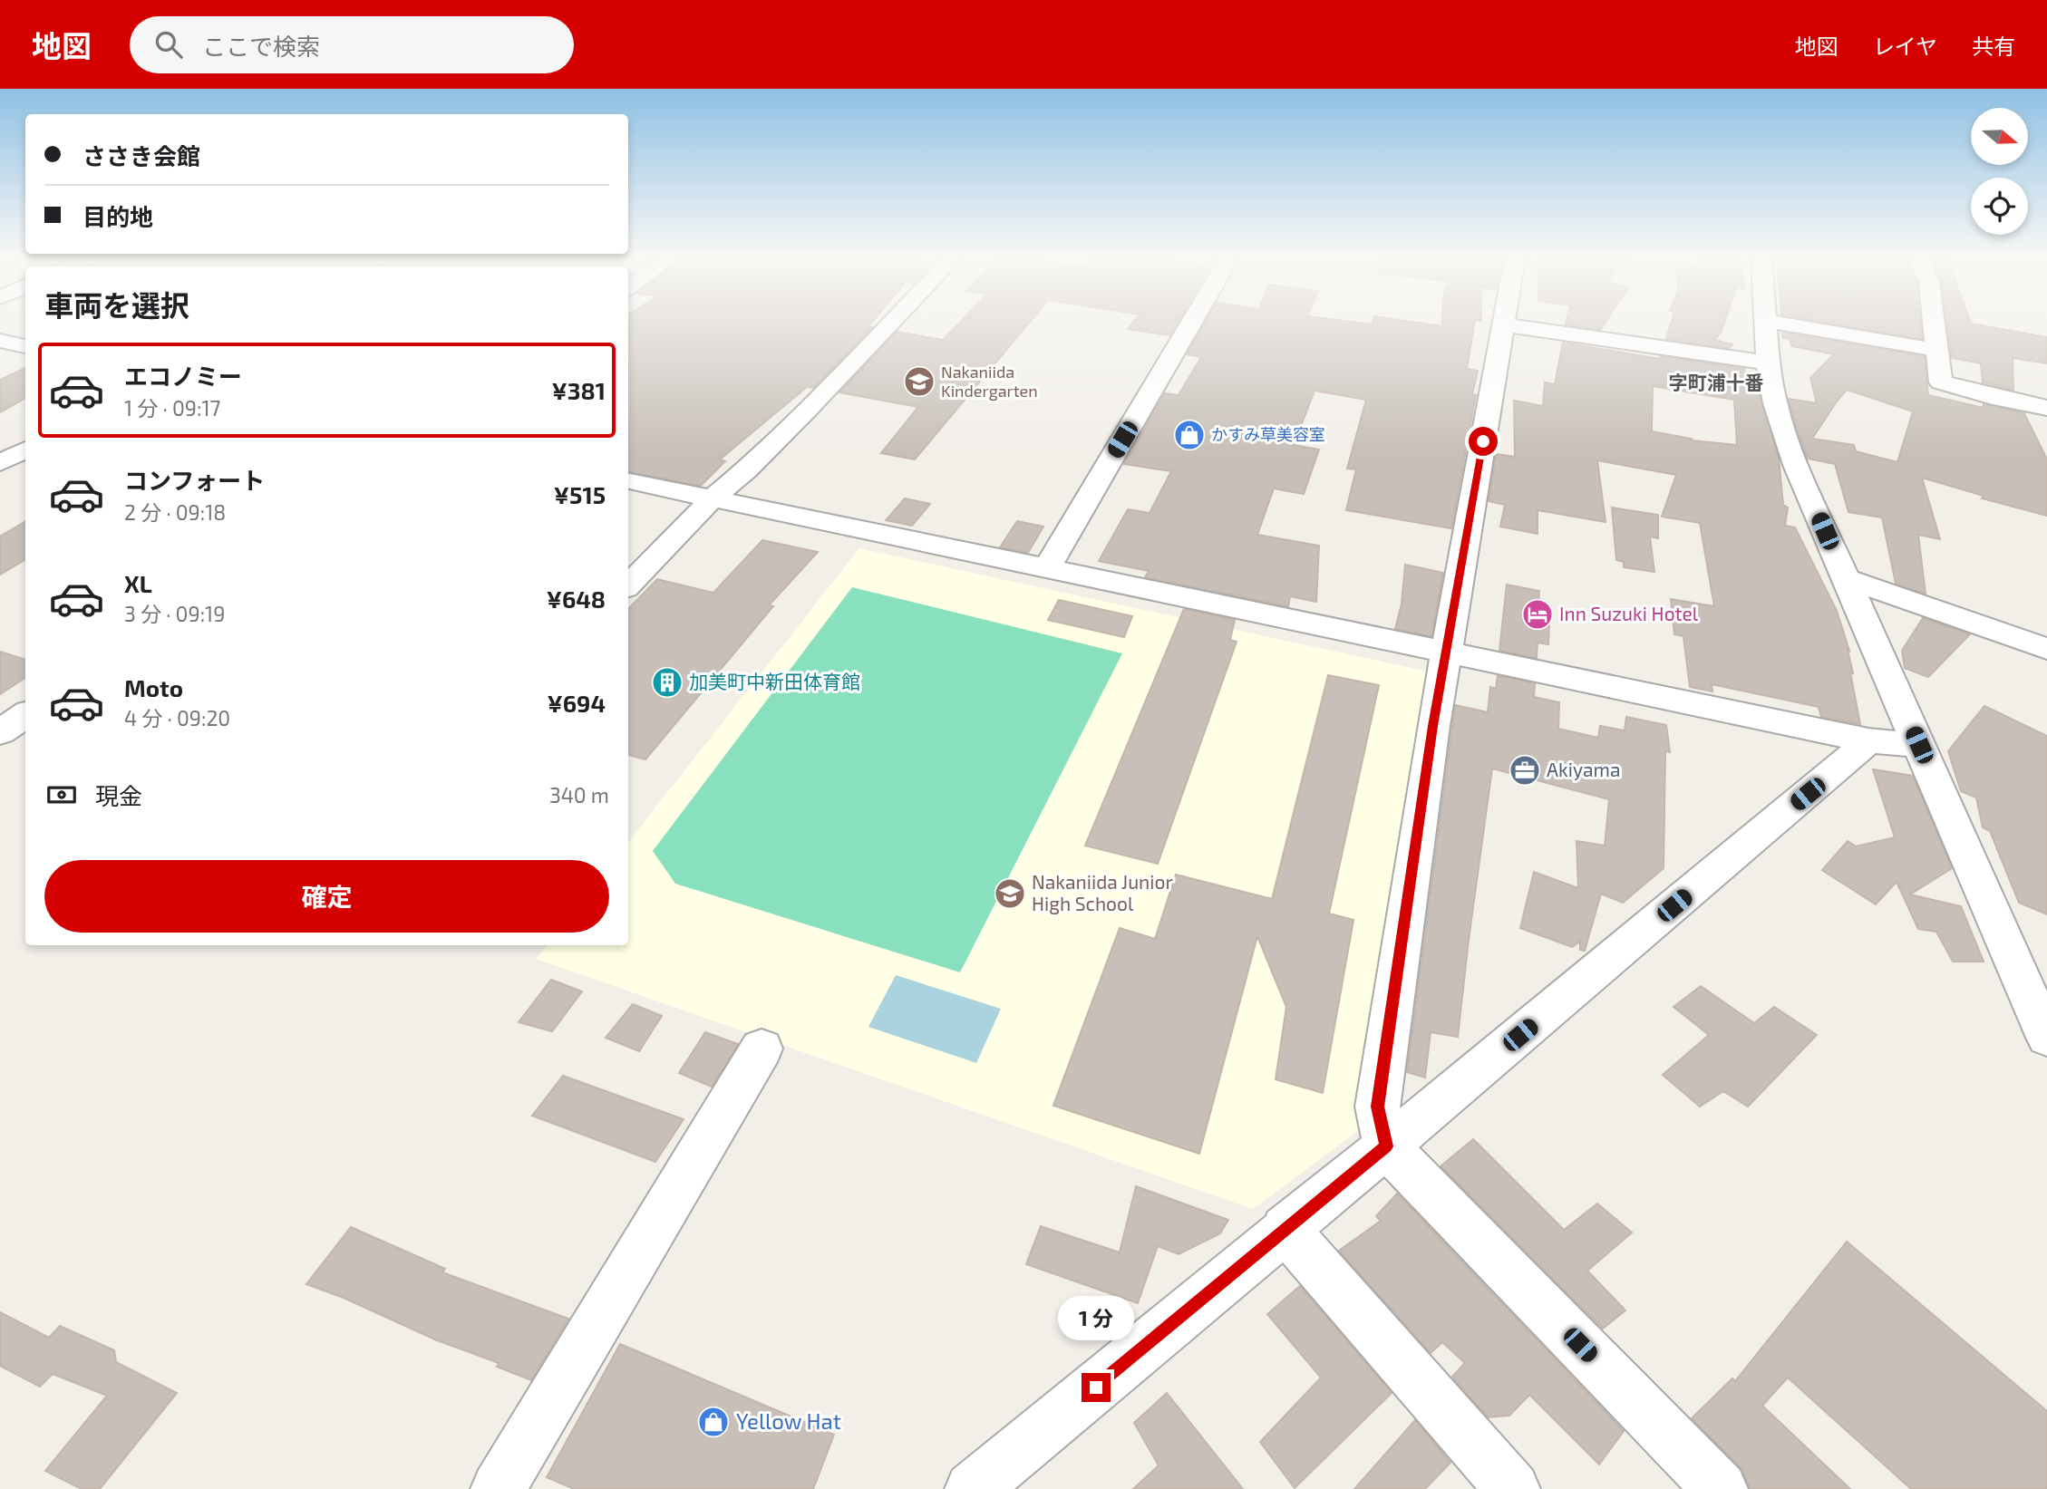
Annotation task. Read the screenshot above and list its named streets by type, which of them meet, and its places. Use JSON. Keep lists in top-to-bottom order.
{
  "districts": ["字町浦十番"],
  "places": {
    "school or university": ["Nakaniida Kindergarten", "Nakaniida Junior High School"],
    "shop": ["かすみ草美容室", "Yellow Hat"],
    "hotel": ["Inn Suzuki Hotel"],
    "building": ["加美町中新田体育館"],
    "office": ["Akiyama"]
  },
  "north": "right",
  "page": {
    "header": "地図",
    "search": "ここで検索",
    "nav": ["地図", "レイヤ", "共有"],
    "banner": ["ささき会館", "目的地"],
    "heading": "車両を選択",
    "list": [
      {
        "name": "エコノミー",
        "note": "1 分 · 09:17",
        "value": "¥381"
      },
      {
        "name": "コンフォート",
        "note": "2 分 · 09:18",
        "value": "¥515"
      },
      {
        "name": "XL",
        "note": "3 分 · 09:19",
        "value": "¥648"
      },
      {
        "name": "Moto",
        "note": "4 分 · 09:20",
        "value": "¥694"
      }
    ],
    "pay": ["現金", "340 m"],
    "buttons": "確定",
    "bubble": "1 分"
  }
}
